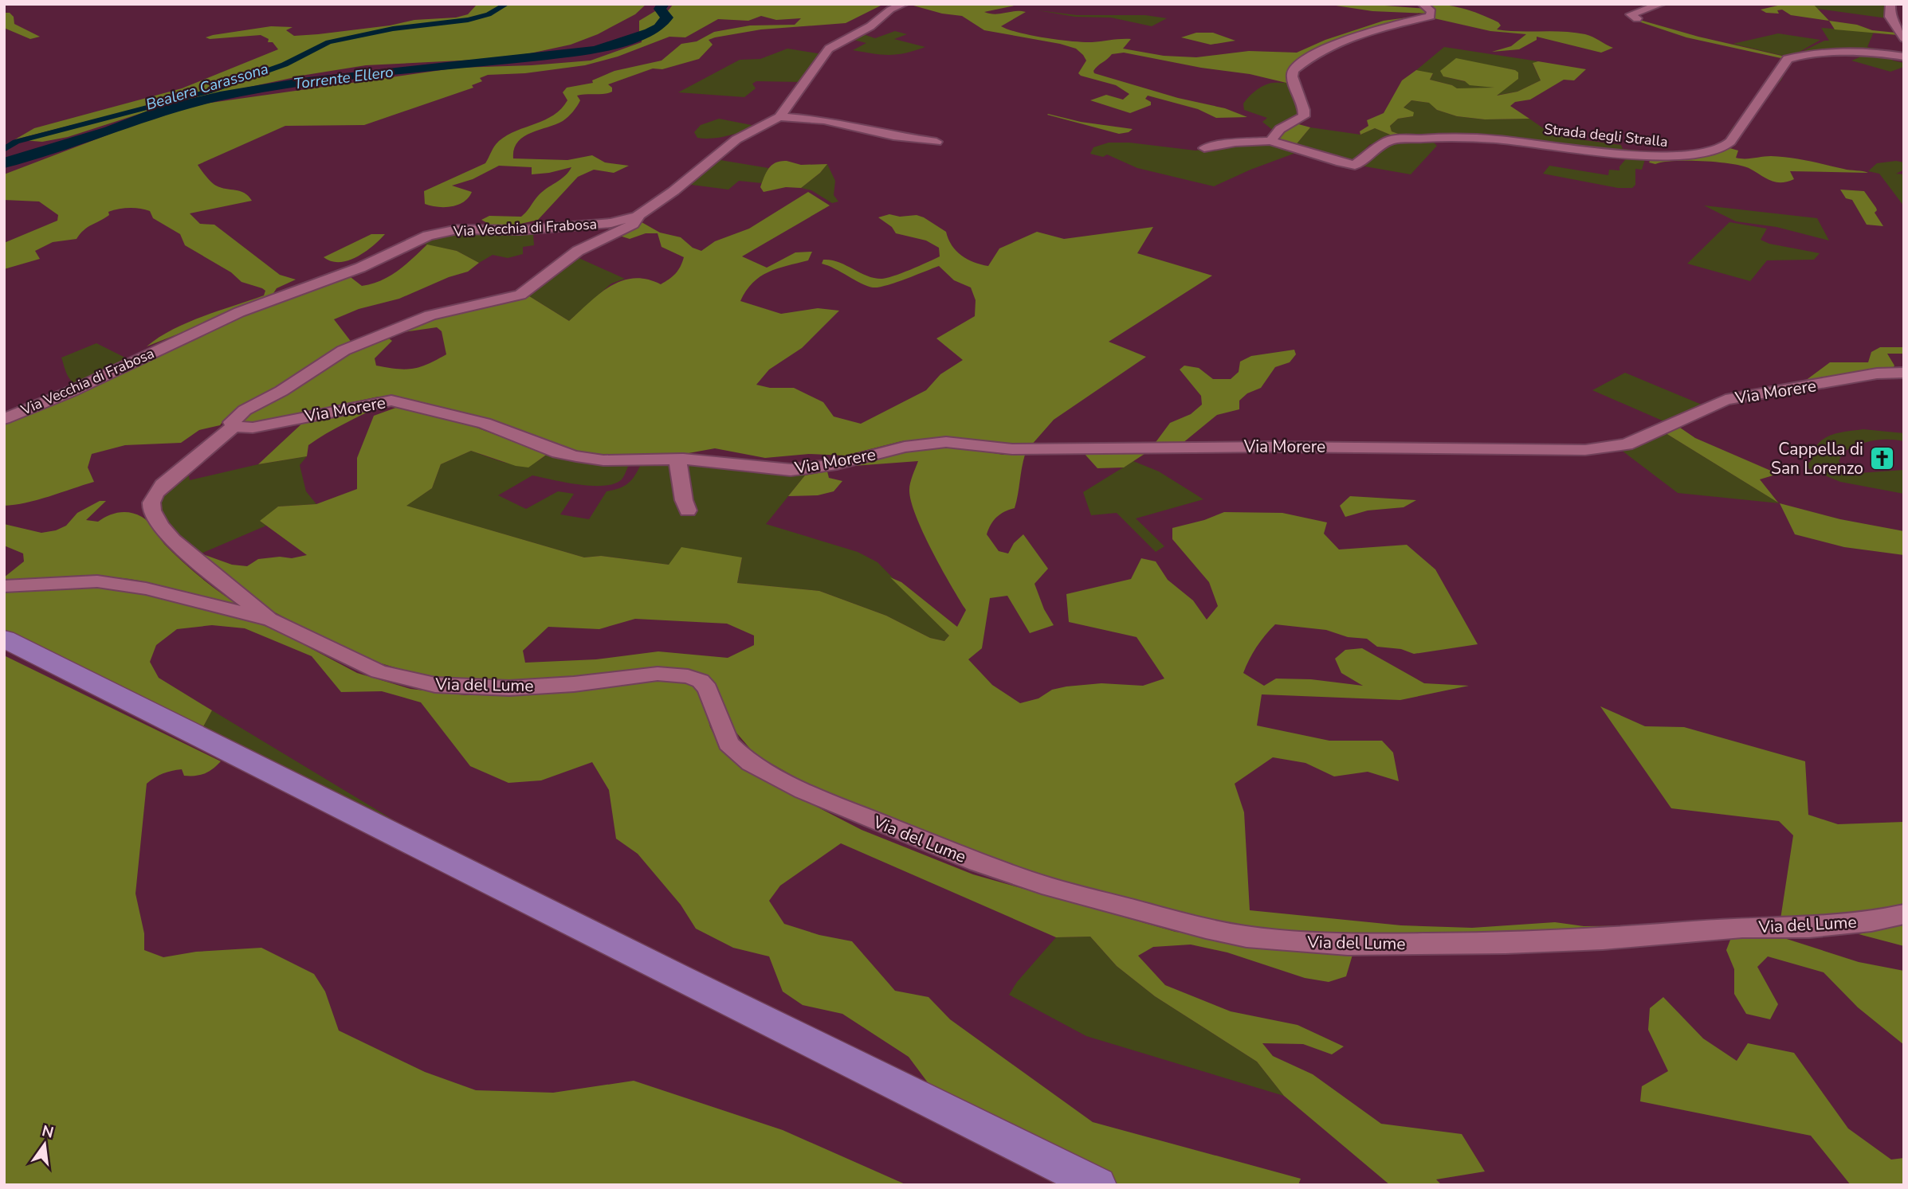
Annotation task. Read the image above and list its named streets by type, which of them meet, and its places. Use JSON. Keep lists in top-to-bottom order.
{
  "streets": {
    "street": [
      "Strada degli Stralla",
      "Via Vecchia di Frabosa",
      "Via Morere",
      "Via del Lume"
    ]
  },
  "crossings": [
    ["Via Vecchia di Frabosa", "Via Morere"]
  ],
  "water": ["Torrente Ellero", "Bealera Carassona"],
  "places": {
    "church": ["Cappella di San Lorenzo"]
  },
  "north": "top"
}
